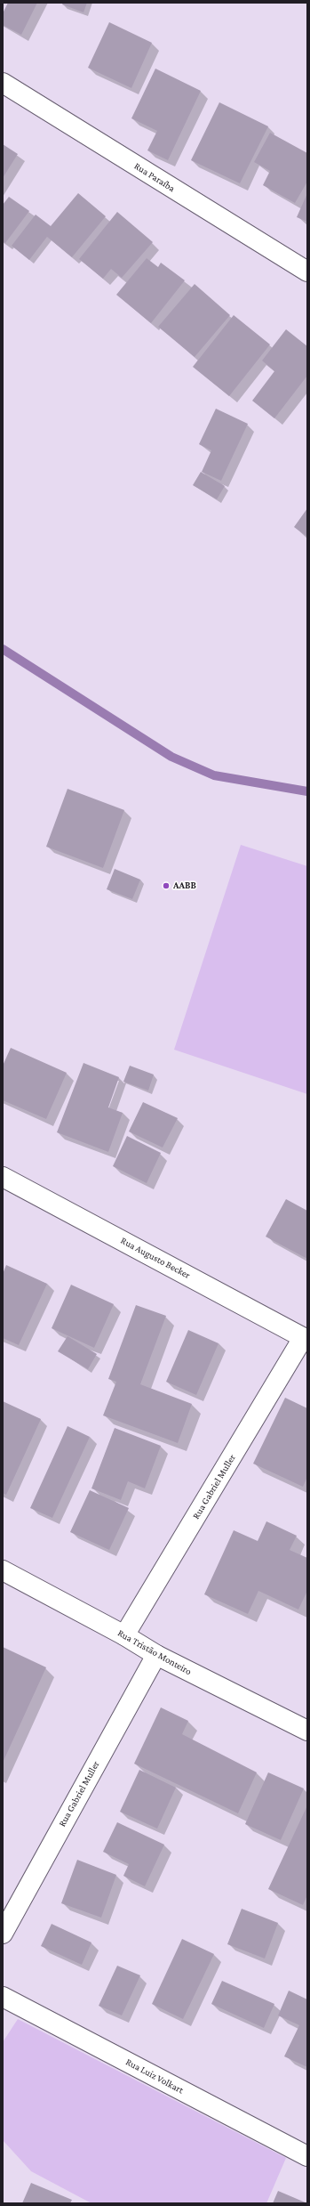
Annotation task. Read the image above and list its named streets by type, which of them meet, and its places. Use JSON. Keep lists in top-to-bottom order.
{
  "streets": {
    "street": [
      "Rua Paraíba",
      "Rua Augusto Becker",
      "Rua Gabriel Muller",
      "Rua Tristão Monteiro",
      "Rua Luiz Volkart"
    ]
  },
  "crossings": [
    ["Rua Augusto Becker", "Rua Gabriel Muller"],
    ["Rua Gabriel Muller", "Rua Tristão Monteiro"]
  ],
  "places": ["AABB"]
}
